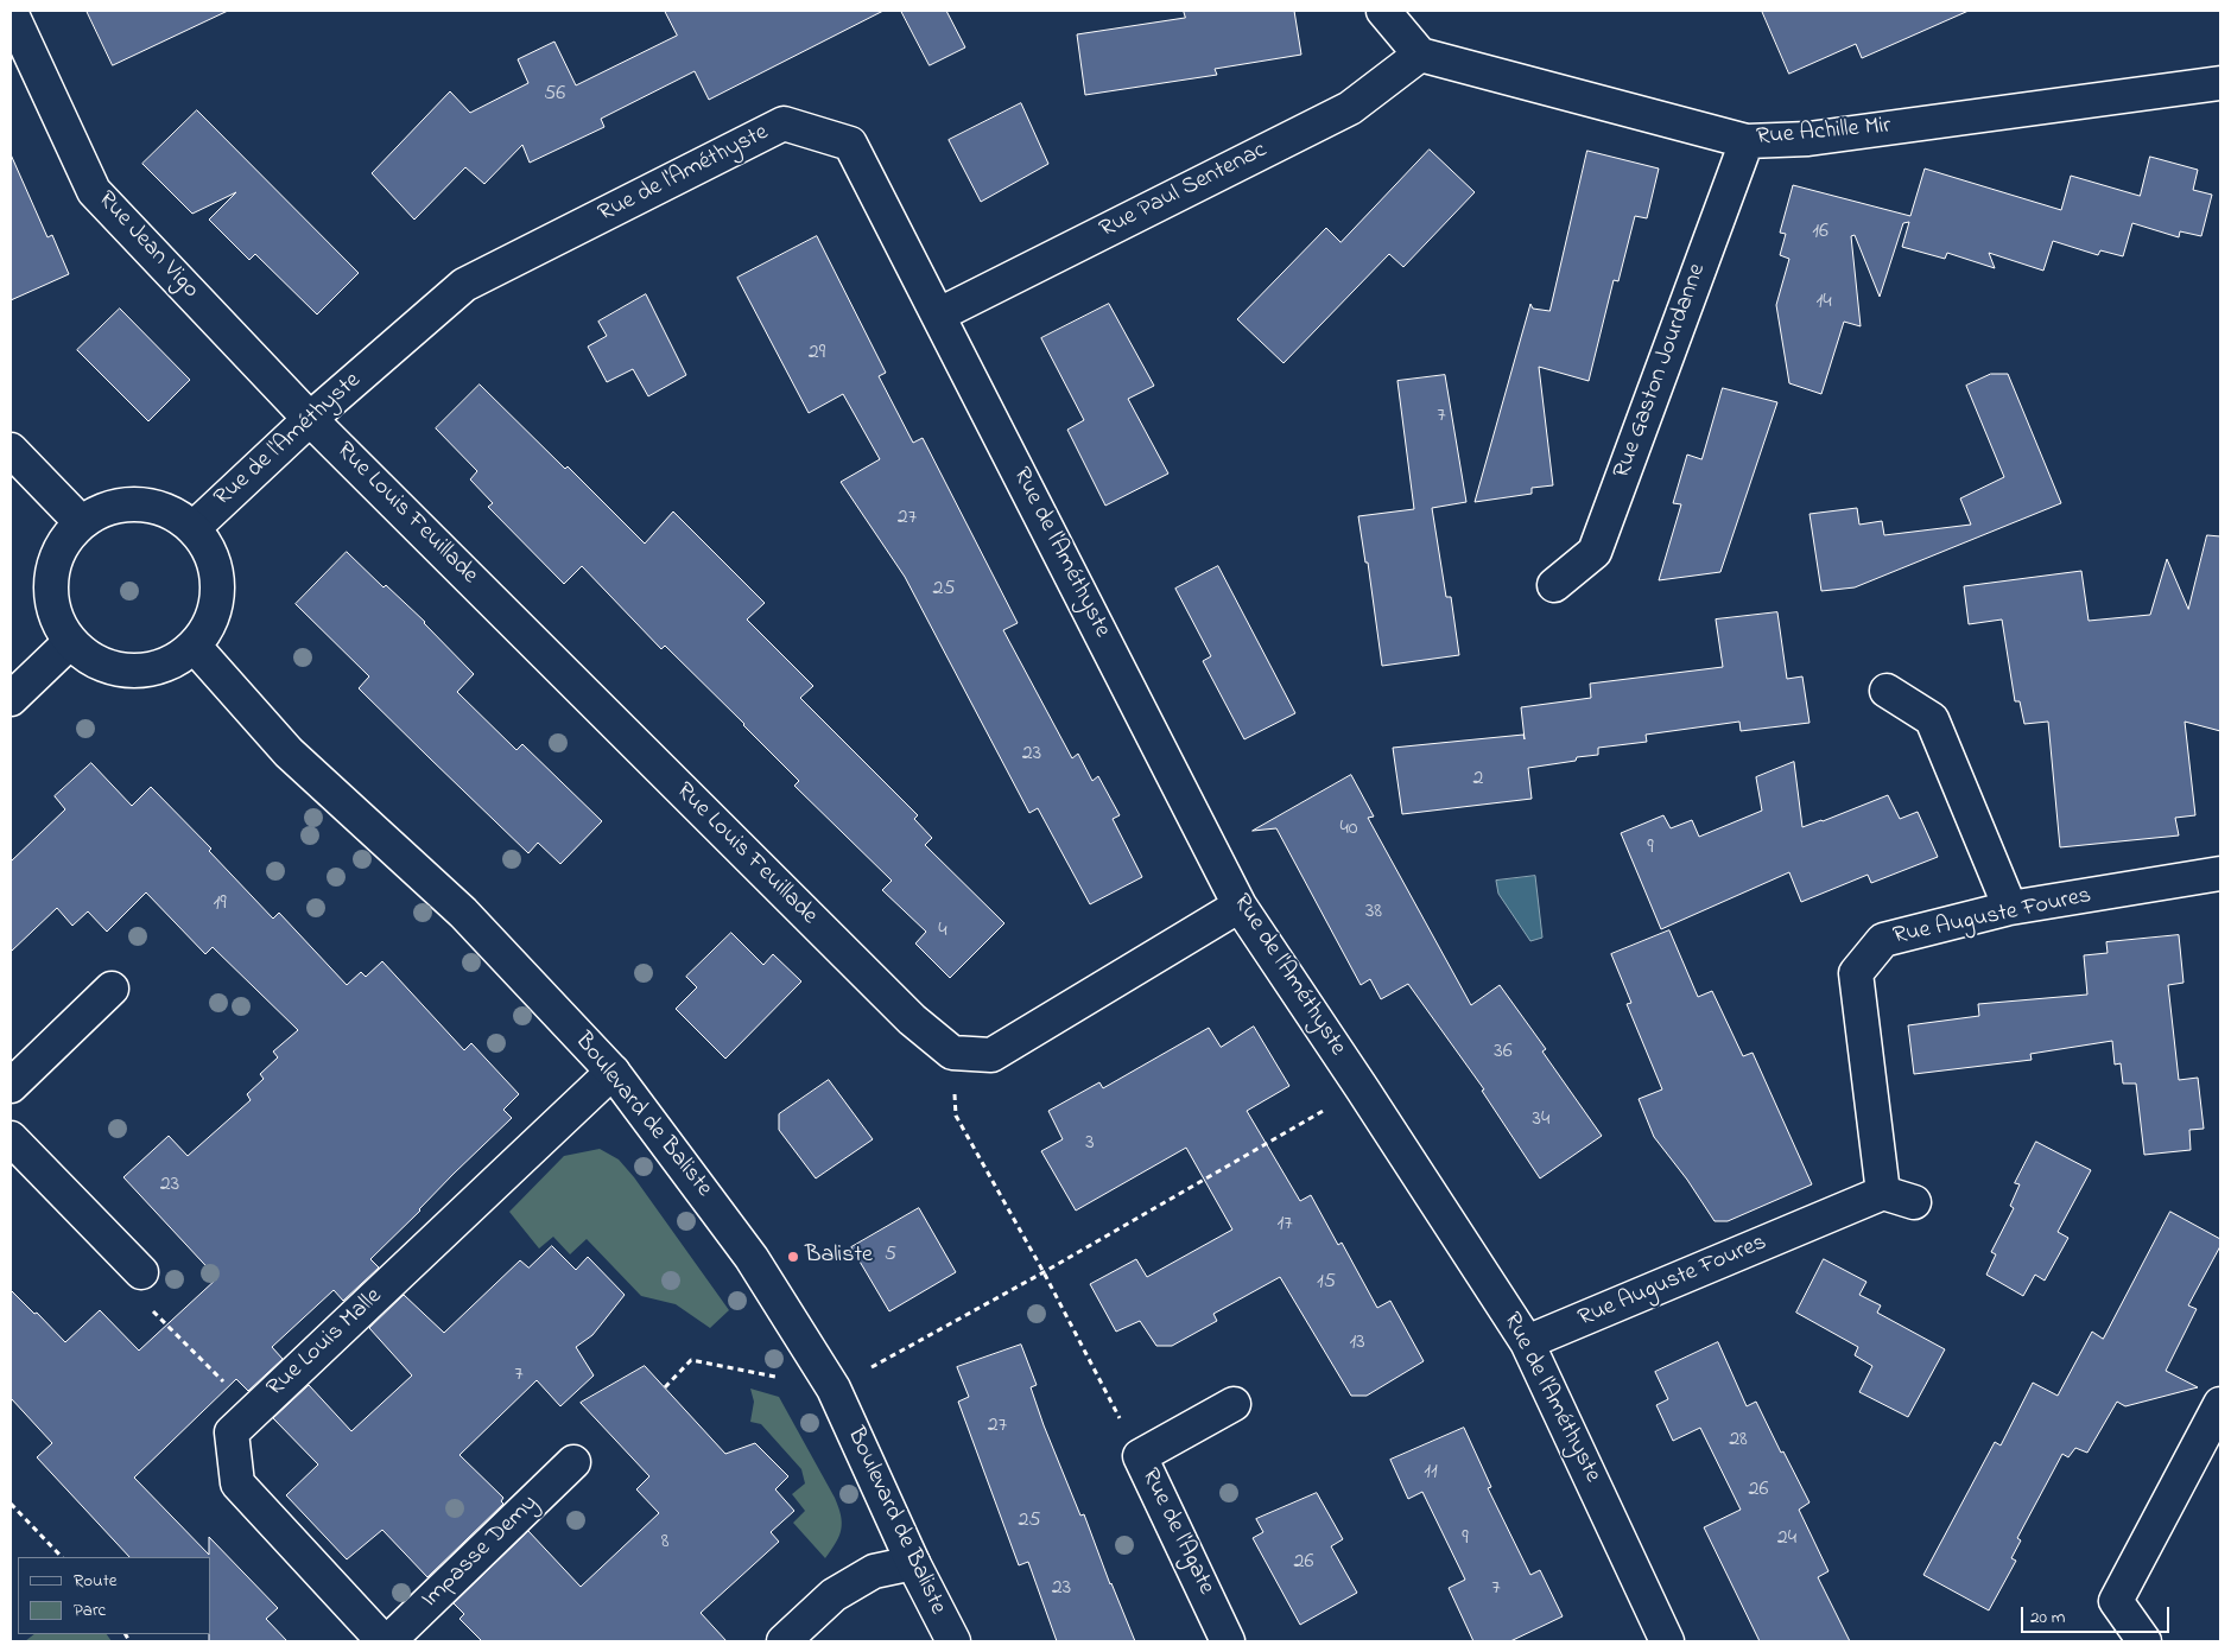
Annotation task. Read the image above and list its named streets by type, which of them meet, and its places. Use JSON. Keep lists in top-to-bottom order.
{
  "streets": {
    "street": [
      "Rue Achille Mir",
      "Rue de l'Améthyste",
      "Rue Paul Sentenac",
      "Rue Jean Vigo",
      "Rue Gaston Jourdanne",
      "Rue Louis Feuillade",
      "Rue Auguste Foures",
      "Boulevard de Baliste",
      "Rue Louis Malle",
      "Rue de l'Agate",
      "Impasse Demy"
    ]
  },
  "crossings": [
    ["Rue Achille Mir", "Rue Paul Sentenac"],
    ["Rue Achille Mir", "Rue Gaston Jourdanne"],
    ["Rue de l'Améthyste", "Rue Paul Sentenac"],
    ["Rue de l'Améthyste", "Rue Jean Vigo"],
    ["Rue de l'Améthyste", "Rue Louis Feuillade"],
    ["Rue de l'Améthyste", "Rue Auguste Foures"],
    ["Rue de l'Améthyste", "Boulevard de Baliste"],
    ["Rue Jean Vigo", "Rue Louis Feuillade"],
    ["Boulevard de Baliste", "Rue Louis Malle"],
    ["Rue Louis Malle", "Impasse Demy"]
  ],
  "places": ["Baliste"],
  "house_numbers": [
    "56",
    "16",
    "14",
    "29",
    "7",
    "27",
    "25",
    "23",
    "2",
    "40",
    "9",
    "19",
    "38",
    "4",
    "36",
    "34",
    "3",
    "23",
    "17",
    "5",
    "15",
    "13",
    "7",
    "27",
    "28",
    "11",
    "26",
    "25",
    "9",
    "24",
    "8",
    "26",
    "23",
    "7"
  ],
  "legend": ["Route", "Parc"],
  "scale_bar": "20 m"
}
